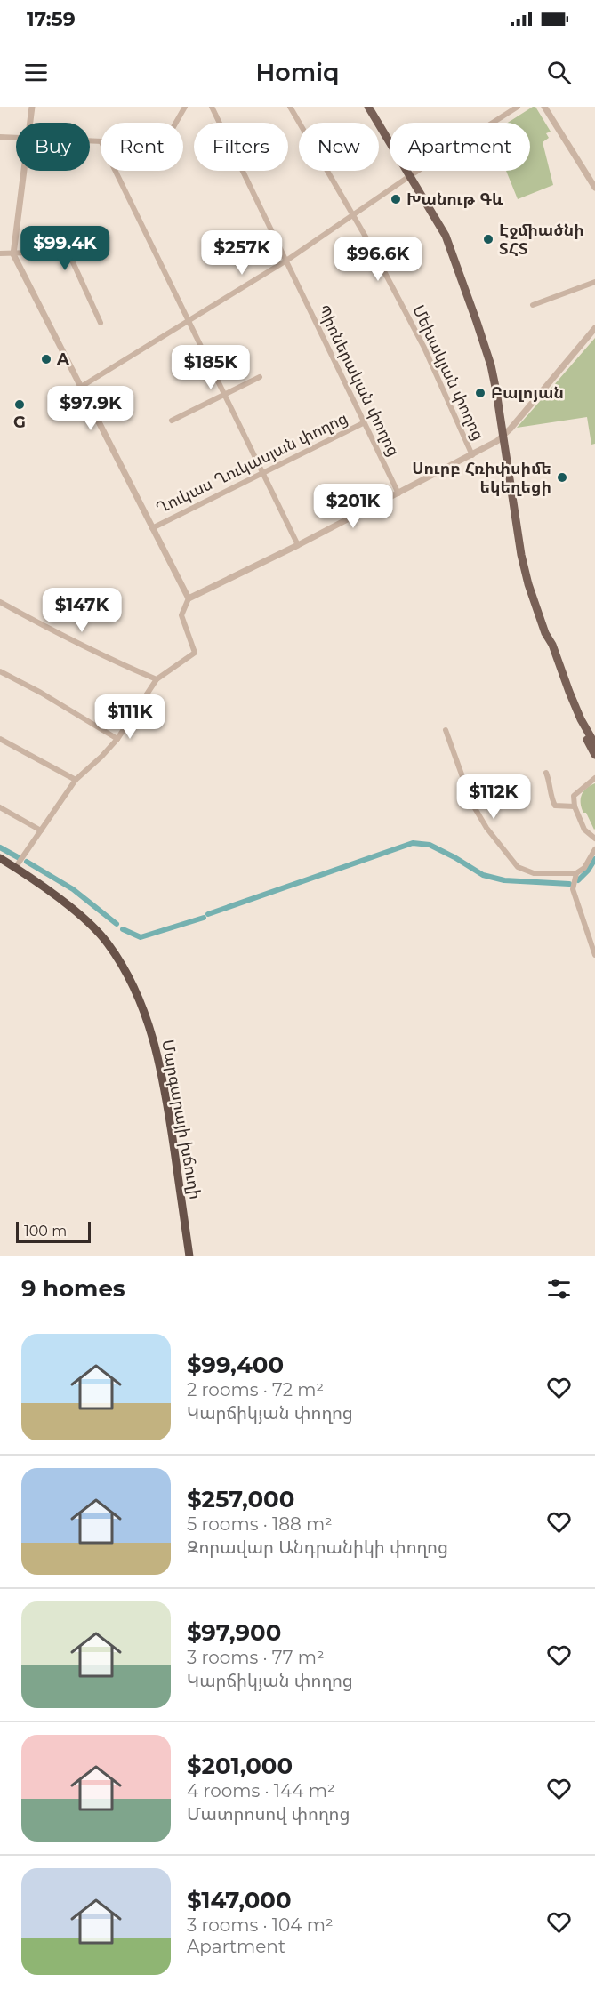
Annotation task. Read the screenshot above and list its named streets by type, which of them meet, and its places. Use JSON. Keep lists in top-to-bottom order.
{
  "streets": {
    "highway": ["Մարգարայի խճուղի"],
    "street": ["Մեխակյան փողոց", "Պիոներական փողոց", "Ղուկաս Ղուկասյան փողոց"]
  },
  "crossings": [
    ["Պիոներական փողոց", "Ղուկաս Ղուկասյան փողոց"]
  ],
  "places": [
    "Խանութ Գև",
    "Էջմիածնի ՏՀՏ",
    "A",
    "Բալոյան",
    "G",
    "Սուրբ Հռիփսիմե եկեղեցի"
  ],
  "scale_bar": "100 m",
  "page": {
    "status": "17:59",
    "header": "Homiq",
    "chip": [
      "Buy",
      "Rent",
      "Filters",
      "New",
      "Apartment"
    ],
    "price": [
      "$99.4K",
      "$257K",
      "$96.6K",
      "$185K",
      "$97.9K",
      "$201K",
      "$147K",
      "$111K",
      "$112K"
    ],
    "scale": "100 m",
    "heading": "9 homes",
    "list": [
      {
        "name": "$99,400",
        "note": "2 rooms · 72 m² · Կարճիկյան փողոց"
      },
      {
        "name": "$257,000",
        "note": "5 rooms · 188 m² · Զորավար Անդրանիկի փողոց"
      },
      {
        "name": "$97,900",
        "note": "3 rooms · 77 m² · Կարճիկյան փողոց"
      },
      {
        "name": "$201,000",
        "note": "4 rooms · 144 m² · Մատրոսով փողոց"
      },
      {
        "name": "$147,000",
        "note": "3 rooms · 104 m² · Apartment"
      }
    ]
  }
}
